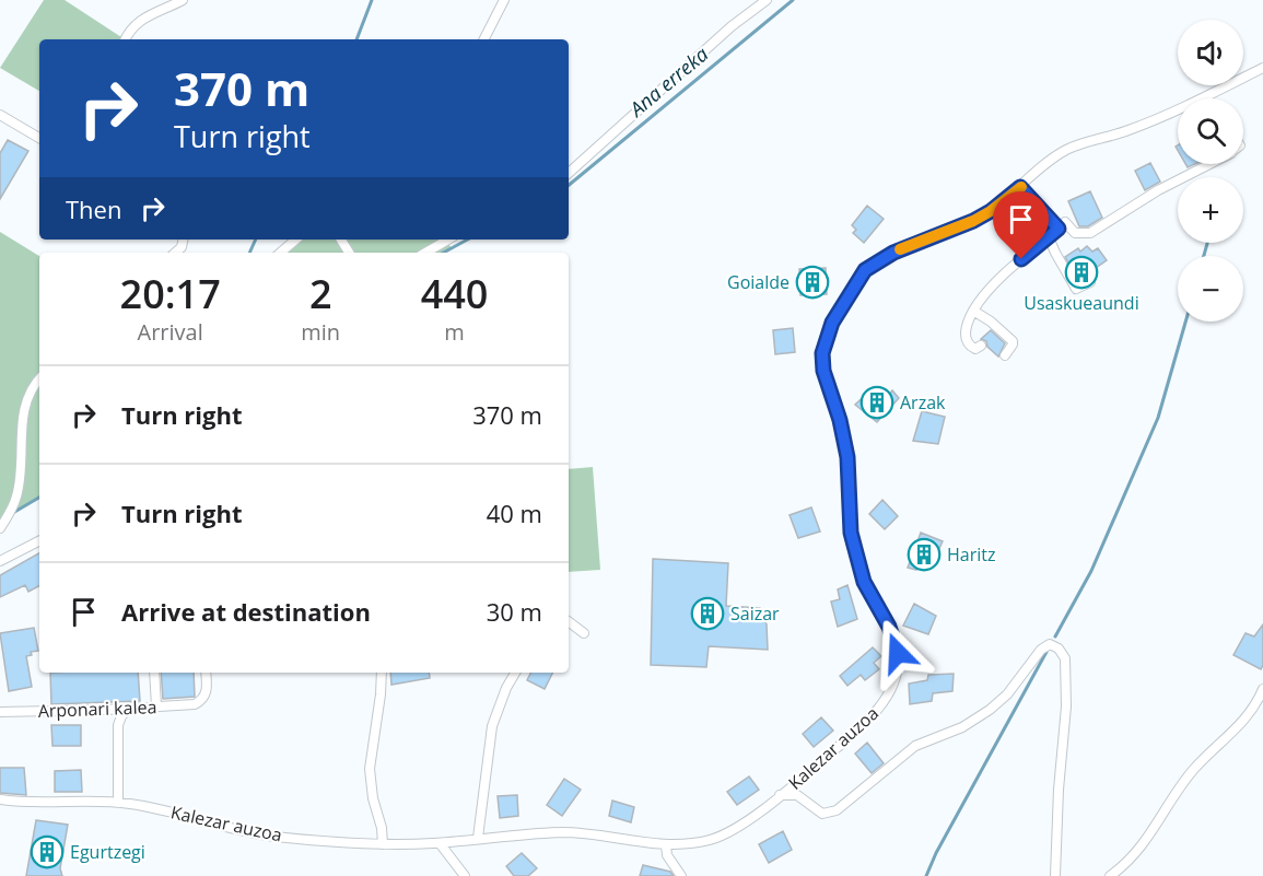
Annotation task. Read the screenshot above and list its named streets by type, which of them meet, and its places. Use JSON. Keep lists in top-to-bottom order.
{
  "streets": {
    "street": ["Arponari kalea", "Kalezar auzoa"]
  },
  "water": ["Ana erreka"],
  "places": {
    "building": [
      "Usaskueaundi",
      "Goialde",
      "Arzak",
      "Haritz",
      "Saizar",
      "Egurtzegi"
    ]
  },
  "page": {
    "map_buttons": ["+", "−"],
    "turn": ["370 m", "Turn right"],
    "then": "Then",
    "eta": [
      "20:17",
      "Arrival",
      "2",
      "min",
      "440",
      "m"
    ],
    "list": [
      {
        "name": "Turn right",
        "value": "370 m"
      },
      {
        "name": "Turn right",
        "value": "40 m"
      },
      {
        "name": "Arrive at destination",
        "value": "30 m"
      }
    ]
  }
}
